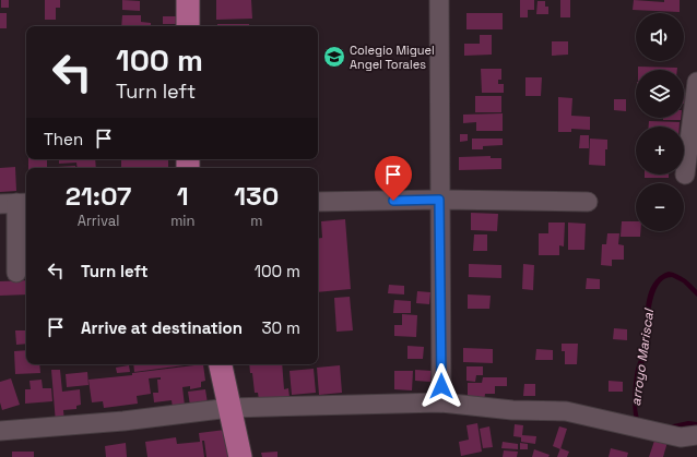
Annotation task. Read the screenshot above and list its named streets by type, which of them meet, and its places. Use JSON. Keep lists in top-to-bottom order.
{
  "water": ["arroyo Mariscal"],
  "places": {
    "school or university": ["Colegio Miguel Angel Torales"]
  },
  "page": {
    "map_buttons": ["+", "−"],
    "turn": ["100 m", "Turn left"],
    "then": "Then",
    "eta": [
      "21:07",
      "Arrival",
      "1",
      "min",
      "130",
      "m"
    ],
    "list": [
      {
        "name": "Turn left",
        "value": "100 m"
      },
      {
        "name": "Arrive at destination",
        "value": "30 m"
      }
    ]
  }
}
